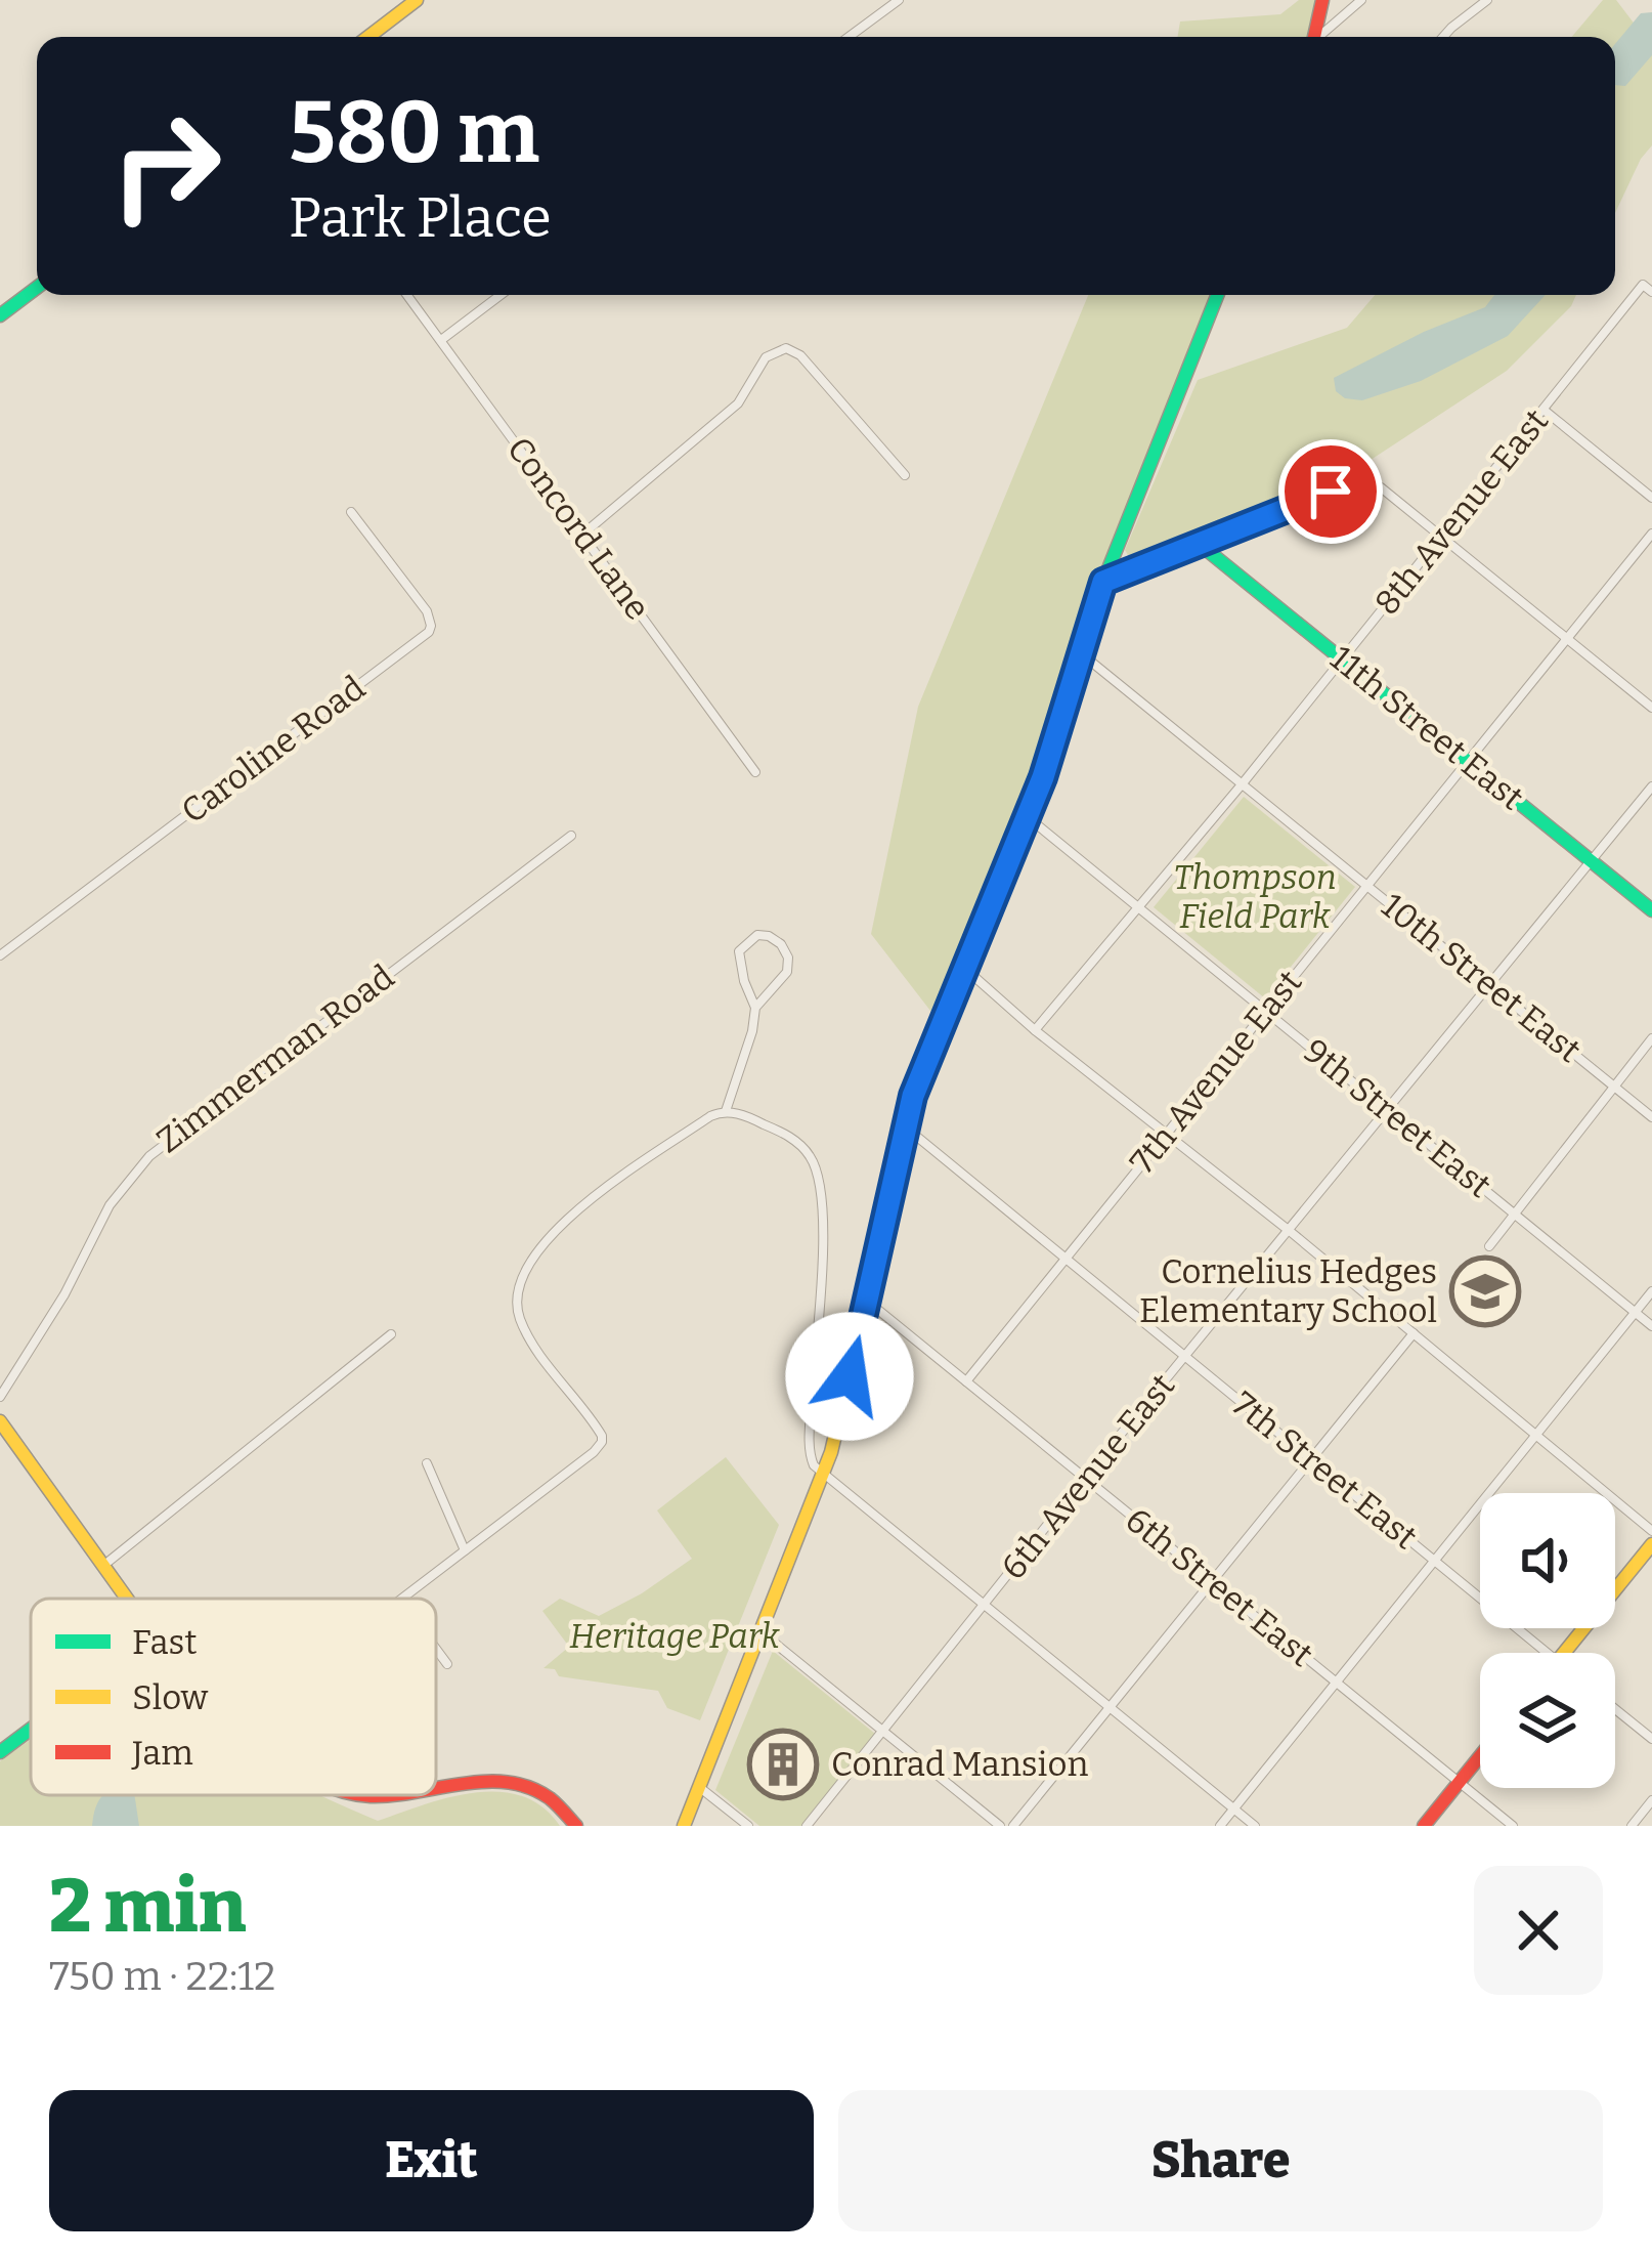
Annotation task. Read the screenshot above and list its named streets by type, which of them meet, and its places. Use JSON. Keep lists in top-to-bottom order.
{
  "streets": {
    "street": [
      "8th Avenue East",
      "Concord Lane",
      "11th Street East",
      "Caroline Road",
      "10th Street East",
      "Zimmerman Road",
      "7th Avenue East",
      "9th Street East",
      "7th Street East",
      "6th Avenue East",
      "6th Street East"
    ]
  },
  "crossings": [
    ["8th Avenue East", "11th Street East"],
    ["8th Avenue East", "10th Street East"],
    ["8th Avenue East", "9th Street East"],
    ["11th Street East", "7th Avenue East"],
    ["11th Street East", "6th Avenue East"],
    ["10th Street East", "7th Avenue East"],
    ["10th Street East", "6th Avenue East"],
    ["7th Avenue East", "9th Street East"],
    ["7th Avenue East", "7th Street East"],
    ["7th Avenue East", "6th Street East"],
    ["9th Street East", "6th Avenue East"],
    ["7th Street East", "6th Avenue East"],
    ["6th Avenue East", "6th Street East"]
  ],
  "parks": ["Thompson Field Park", "Heritage Park"],
  "places": {
    "school or university": ["Cornelius Hedges Elementary School"],
    "building": ["Conrad Mansion"]
  },
  "legend": ["Fast", "Slow", "Jam"],
  "page": {
    "turn": ["580 m", "Park Place"],
    "heading": ["2 min", "750 m · 22:12"],
    "buttons": ["Exit", "Share"]
  }
}
